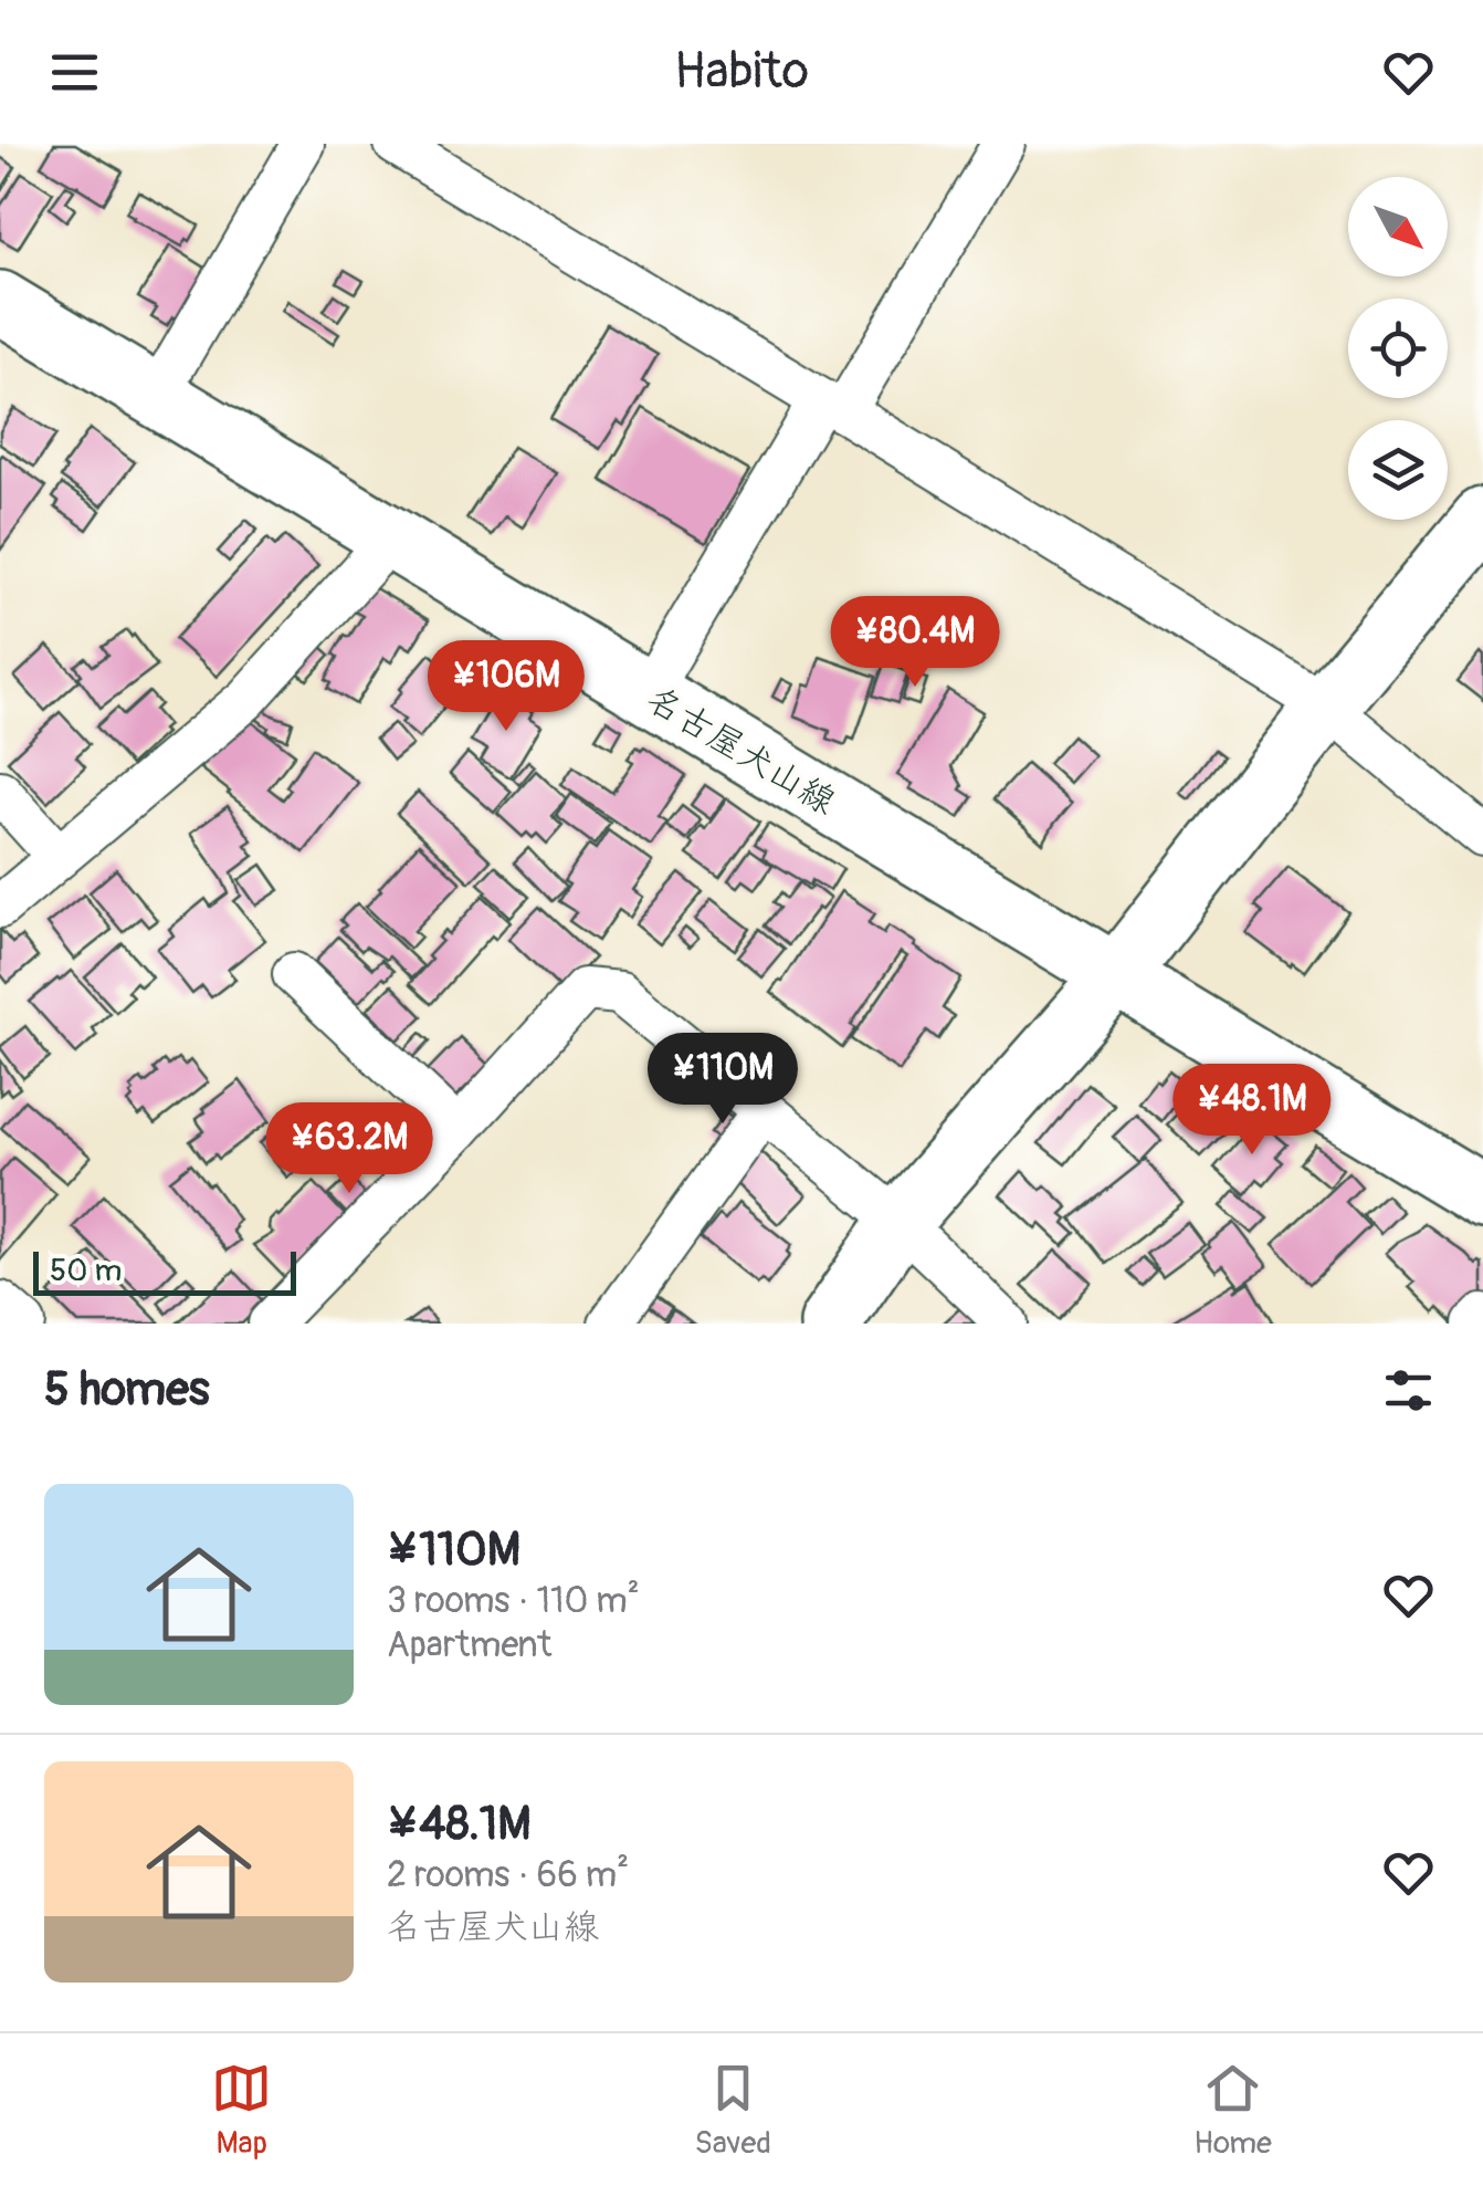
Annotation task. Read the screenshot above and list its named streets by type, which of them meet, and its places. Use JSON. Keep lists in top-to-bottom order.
{
  "streets": {
    "main road": ["名古屋犬山線"]
  },
  "scale_bar": "50 m",
  "north": "bottom right",
  "page": {
    "header": "Habito",
    "price": [
      "¥80.4M",
      "¥106M",
      "¥110M",
      "¥48.1M",
      "¥63.2M"
    ],
    "scale": "50 m",
    "heading": "5 homes",
    "list": [
      {
        "name": "¥110M",
        "note": "3 rooms · 110 m² · Apartment"
      },
      {
        "name": "¥48.1M",
        "note": "2 rooms · 66 m² · 名古屋犬山線"
      }
    ],
    "tabs": ["Map", "Saved", "Home"]
  }
}
